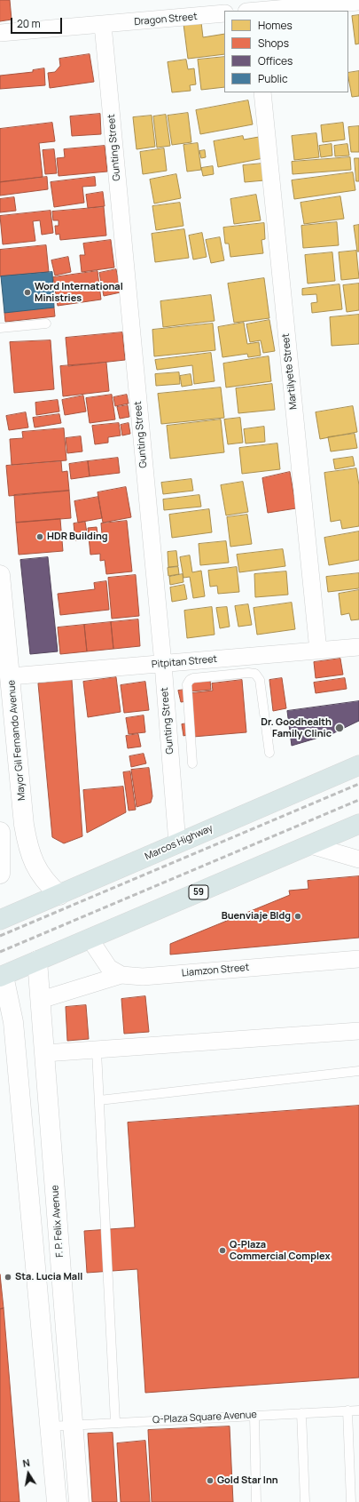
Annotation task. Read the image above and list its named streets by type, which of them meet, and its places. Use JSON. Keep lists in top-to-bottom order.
{
  "streets": {
    "main road": [
      "Mayor Gil Fernando Avenue",
      "Marcos Highway",
      "59",
      "F. P. Felix Avenue"
    ],
    "street": [
      "Dragon Street",
      "Gunting Street",
      "Martilyete Street",
      "Pitpitan Street",
      "Liamzon Street"
    ],
    "lane": ["Q-Plaza Square Avenue"]
  },
  "crossings": [
    ["Dragon Street", "Gunting Street"],
    ["Gunting Street", "Pitpitan Street"],
    ["Gunting Street", "Marcos Highway"],
    ["Martilyete Street", "Pitpitan Street"],
    ["Pitpitan Street", "Mayor Gil Fernando Avenue"],
    ["Mayor Gil Fernando Avenue", "Marcos Highway"],
    ["59", "Liamzon Street"],
    ["59", "F. P. Felix Avenue"],
    ["F. P. Felix Avenue", "Q-Plaza Square Avenue"]
  ],
  "places": [
    "Word International Ministries",
    "HDR Building",
    "Dr. Goodhealth Family Clinic",
    "Buenviaje Bldg",
    "Q-Plaza Commercial Complex",
    "Sta. Lucia Mall",
    "Gold Star Inn"
  ],
  "legend": [
    "Homes",
    "Shops",
    "Offices",
    "Public"
  ],
  "scale_bar": "20 m",
  "north": "top"
}
